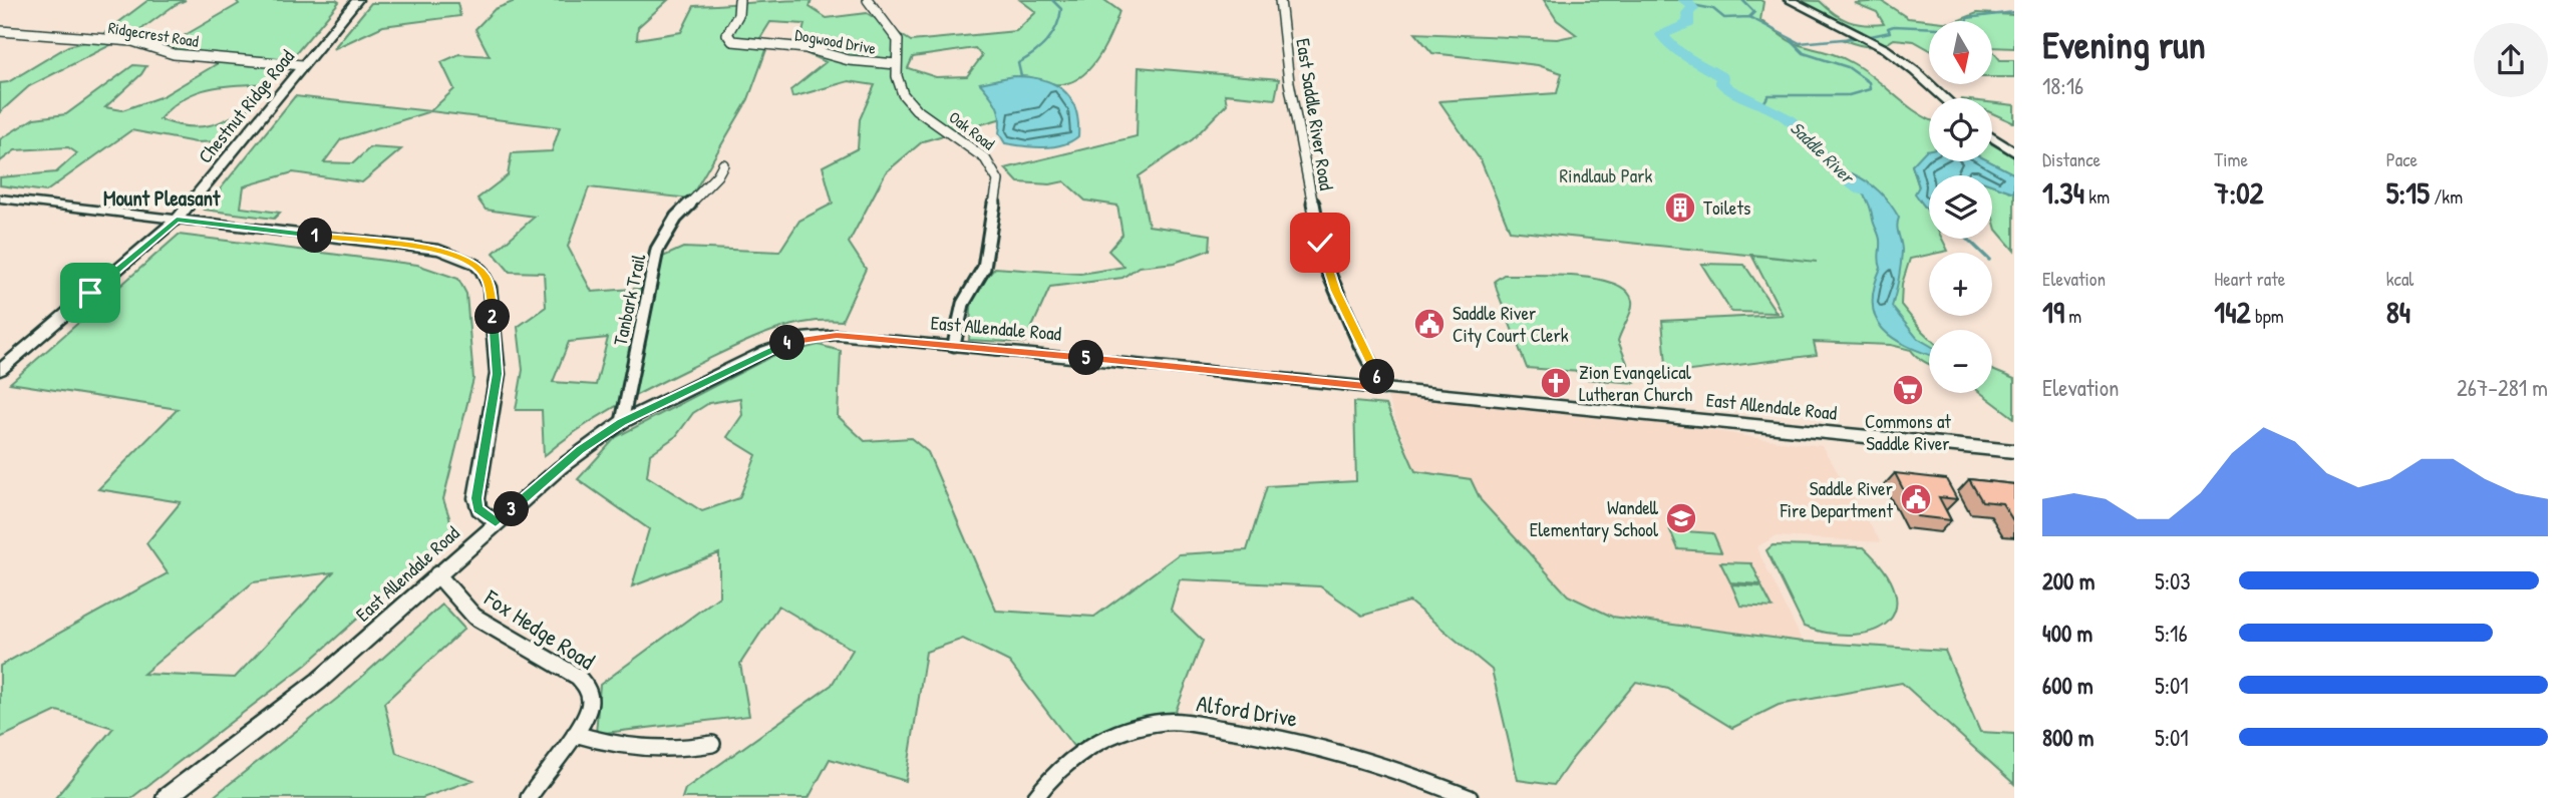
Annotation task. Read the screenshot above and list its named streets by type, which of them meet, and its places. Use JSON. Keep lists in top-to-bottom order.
{
  "streets": {
    "main road": ["Chestnut Ridge Road", "East Allendale Road"],
    "street": [
      "Ridgecrest Road",
      "Dogwood Drive",
      "East Saddle River Road",
      "Oak Road",
      "Tanbark Trail",
      "Fox Hedge Road",
      "Alford Drive"
    ]
  },
  "crossings": [
    ["Ridgecrest Road", "Chestnut Ridge Road"],
    ["Dogwood Drive", "Oak Road"],
    ["East Saddle River Road", "East Allendale Road"],
    ["Oak Road", "East Allendale Road"],
    ["Tanbark Trail", "East Allendale Road"],
    ["East Allendale Road", "Fox Hedge Road"]
  ],
  "districts": ["Mount Pleasant"],
  "water": ["Saddle River"],
  "parks": ["Rindlaub Park"],
  "places": {
    "building": ["Toilets"],
    "public building": ["Saddle River City Court Clerk", "Saddle River Fire Department"],
    "church": ["Zion Evangelical Lutheran Church"],
    "supermarket": ["Commons at Saddle River"],
    "school or university": ["Wandell Elementary School"]
  },
  "north": "bottom",
  "page": {
    "heading": ["Evening run", "18:16"],
    "map_buttons": ["+", "−"],
    "stats": [
      ["Distance", "1.34 km"],
      ["Time", "7:02"],
      ["Pace", "5:15 /km"],
      ["Elevation", "19 m"],
      ["Heart rate", "142 bpm"],
      ["kcal", "84"]
    ],
    "pins": [
      "1",
      "2",
      "4",
      "5",
      "6",
      "3"
    ],
    "chart": ["Elevation", "267–281 m"],
    "list": [
      {
        "name": "200 m",
        "note": "5:03"
      },
      {
        "name": "400 m",
        "note": "5:16"
      },
      {
        "name": "600 m",
        "note": "5:01"
      },
      {
        "name": "800 m",
        "note": "5:01"
      }
    ]
  }
}
